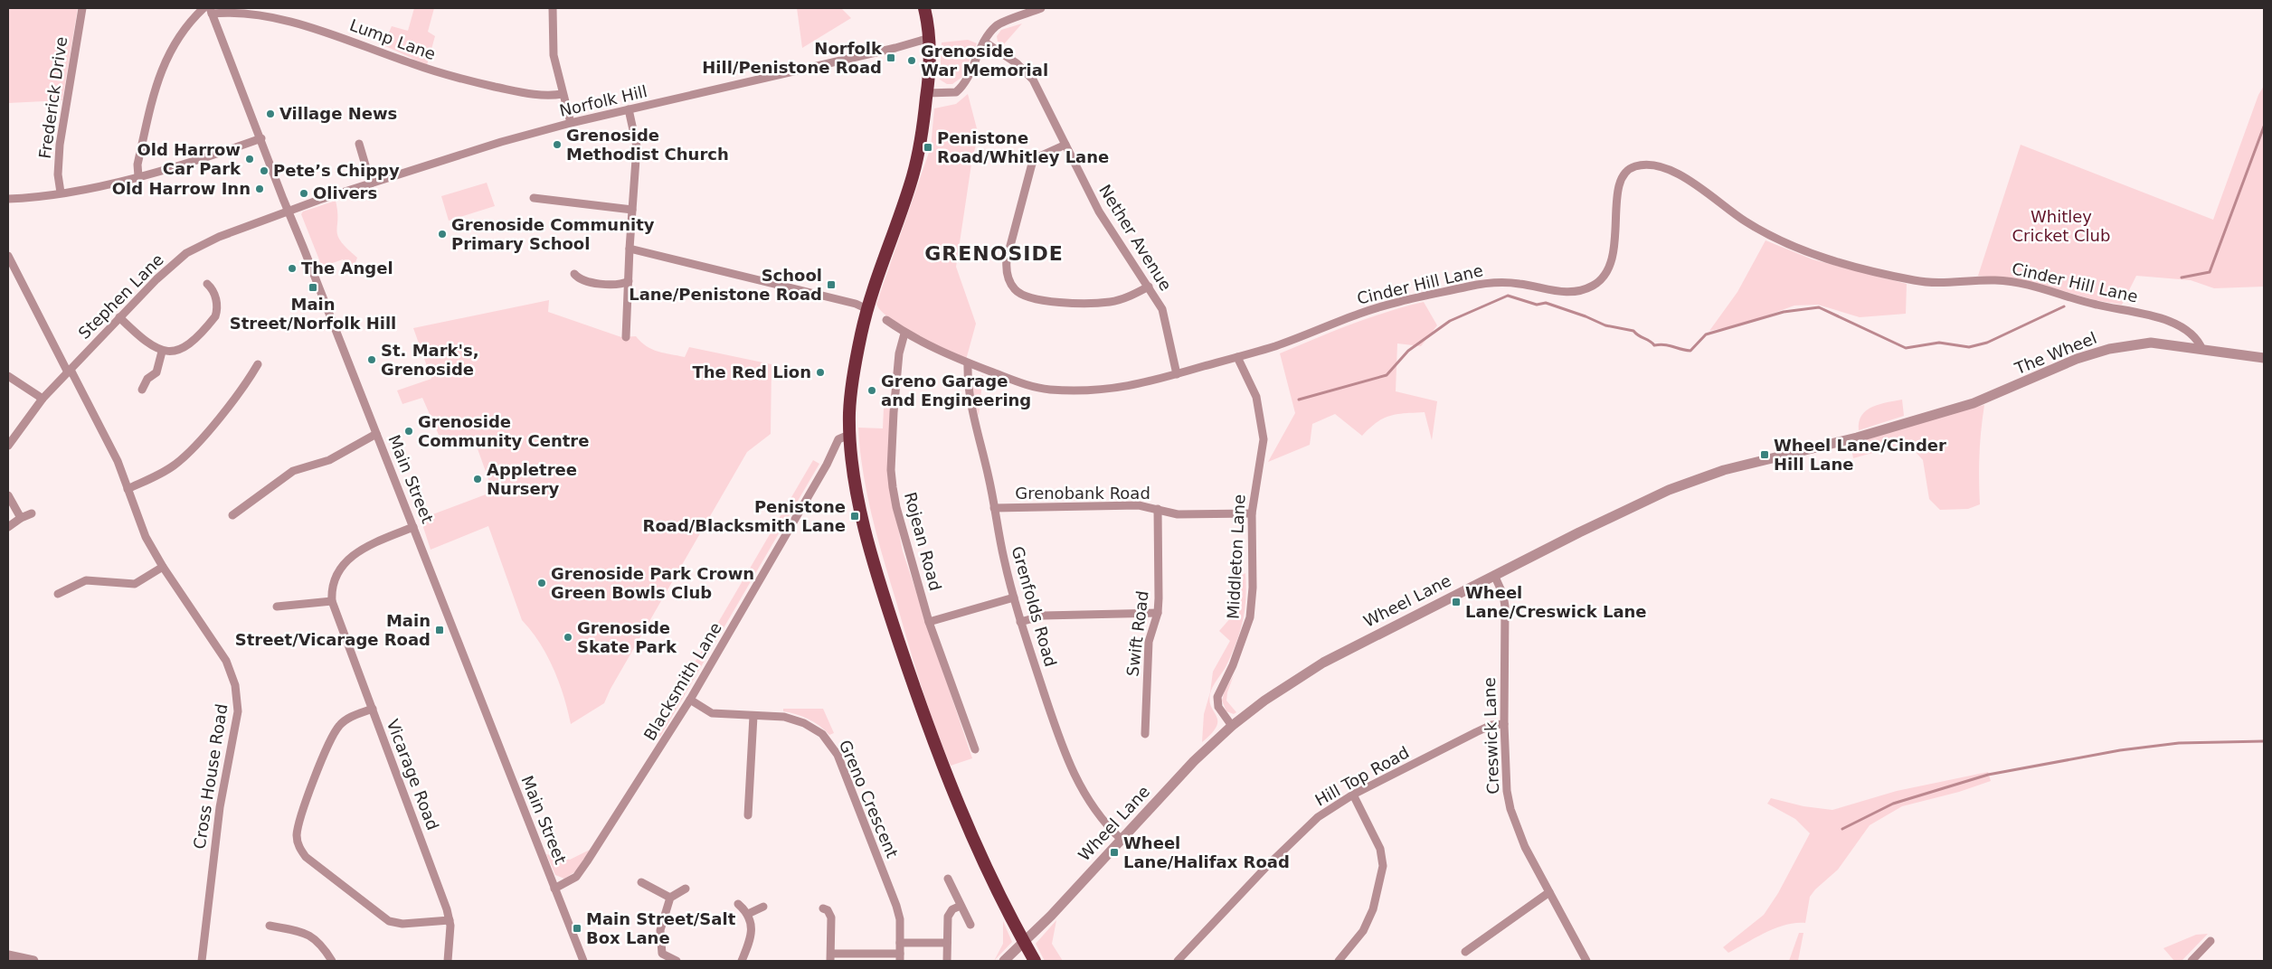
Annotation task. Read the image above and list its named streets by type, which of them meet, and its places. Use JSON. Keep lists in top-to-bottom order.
{
  "streets": {
    "street": [
      "Lump Lane",
      "Frederick Drive",
      "Norfolk Hill",
      "Nether Avenue",
      "Cinder Hill Lane",
      "Stephen Lane",
      "The Wheel",
      "Main Street",
      "Grenobank Road",
      "Rojean Road",
      "Middleton Lane",
      "Wheel Lane",
      "Grenfolds Road",
      "Swift Road",
      "Blacksmith Lane",
      "Creswick Lane",
      "Vicarage Road",
      "Cross House Road",
      "Hill Top Road",
      "Greno Crescent"
    ]
  },
  "crossings": [
    ["Lump Lane", "Main Street"],
    ["Norfolk Hill", "Stephen Lane"],
    ["Norfolk Hill", "Main Street"],
    ["Nether Avenue", "Cinder Hill Lane"],
    ["Cinder Hill Lane", "The Wheel"],
    ["Cinder Hill Lane", "Rojean Road"],
    ["Cinder Hill Lane", "Middleton Lane"],
    ["Cinder Hill Lane", "Grenfolds Road"],
    ["Stephen Lane", "Main Street"],
    ["Stephen Lane", "Cross House Road"],
    ["The Wheel", "Wheel Lane"],
    ["Main Street", "Blacksmith Lane"],
    ["Main Street", "Vicarage Road"],
    ["Grenobank Road", "Middleton Lane"],
    ["Grenobank Road", "Grenfolds Road"],
    ["Grenobank Road", "Swift Road"],
    ["Middleton Lane", "Wheel Lane"],
    ["Wheel Lane", "Grenfolds Road"],
    ["Wheel Lane", "Creswick Lane"],
    ["Blacksmith Lane", "Greno Crescent"],
    ["Creswick Lane", "Hill Top Road"]
  ],
  "districts": ["GRENOSIDE"],
  "parks": ["Whitley Cricket Club"],
  "places": {
    "transit": [
      "Norfolk Hill/Penistone Road",
      "Penistone Road/Whitley Lane",
      "School Lane/Penistone Road",
      "Main Street/Norfolk Hill",
      "Wheel Lane/Cinder Hill Lane",
      "Penistone Road/Blacksmith Lane",
      "Wheel Lane/Creswick Lane",
      "Main Street/Vicarage Road",
      "Wheel Lane/Halifax Road",
      "Main Street/Salt Box Lane"
    ],
    "other": [
      "Grenoside War Memorial",
      "Village News",
      "Grenoside Methodist Church",
      "Old Harrow Car Park",
      "Pete’s Chippy",
      "Old Harrow Inn",
      "Olivers",
      "Grenoside Community Primary School",
      "The Angel",
      "St. Mark's, Grenoside",
      "The Red Lion",
      "Greno Garage and Engineering",
      "Grenoside Community Centre",
      "Appletree Nursery",
      "Grenoside Park Crown Green Bowls Club",
      "Grenoside Skate Park"
    ]
  }
}
